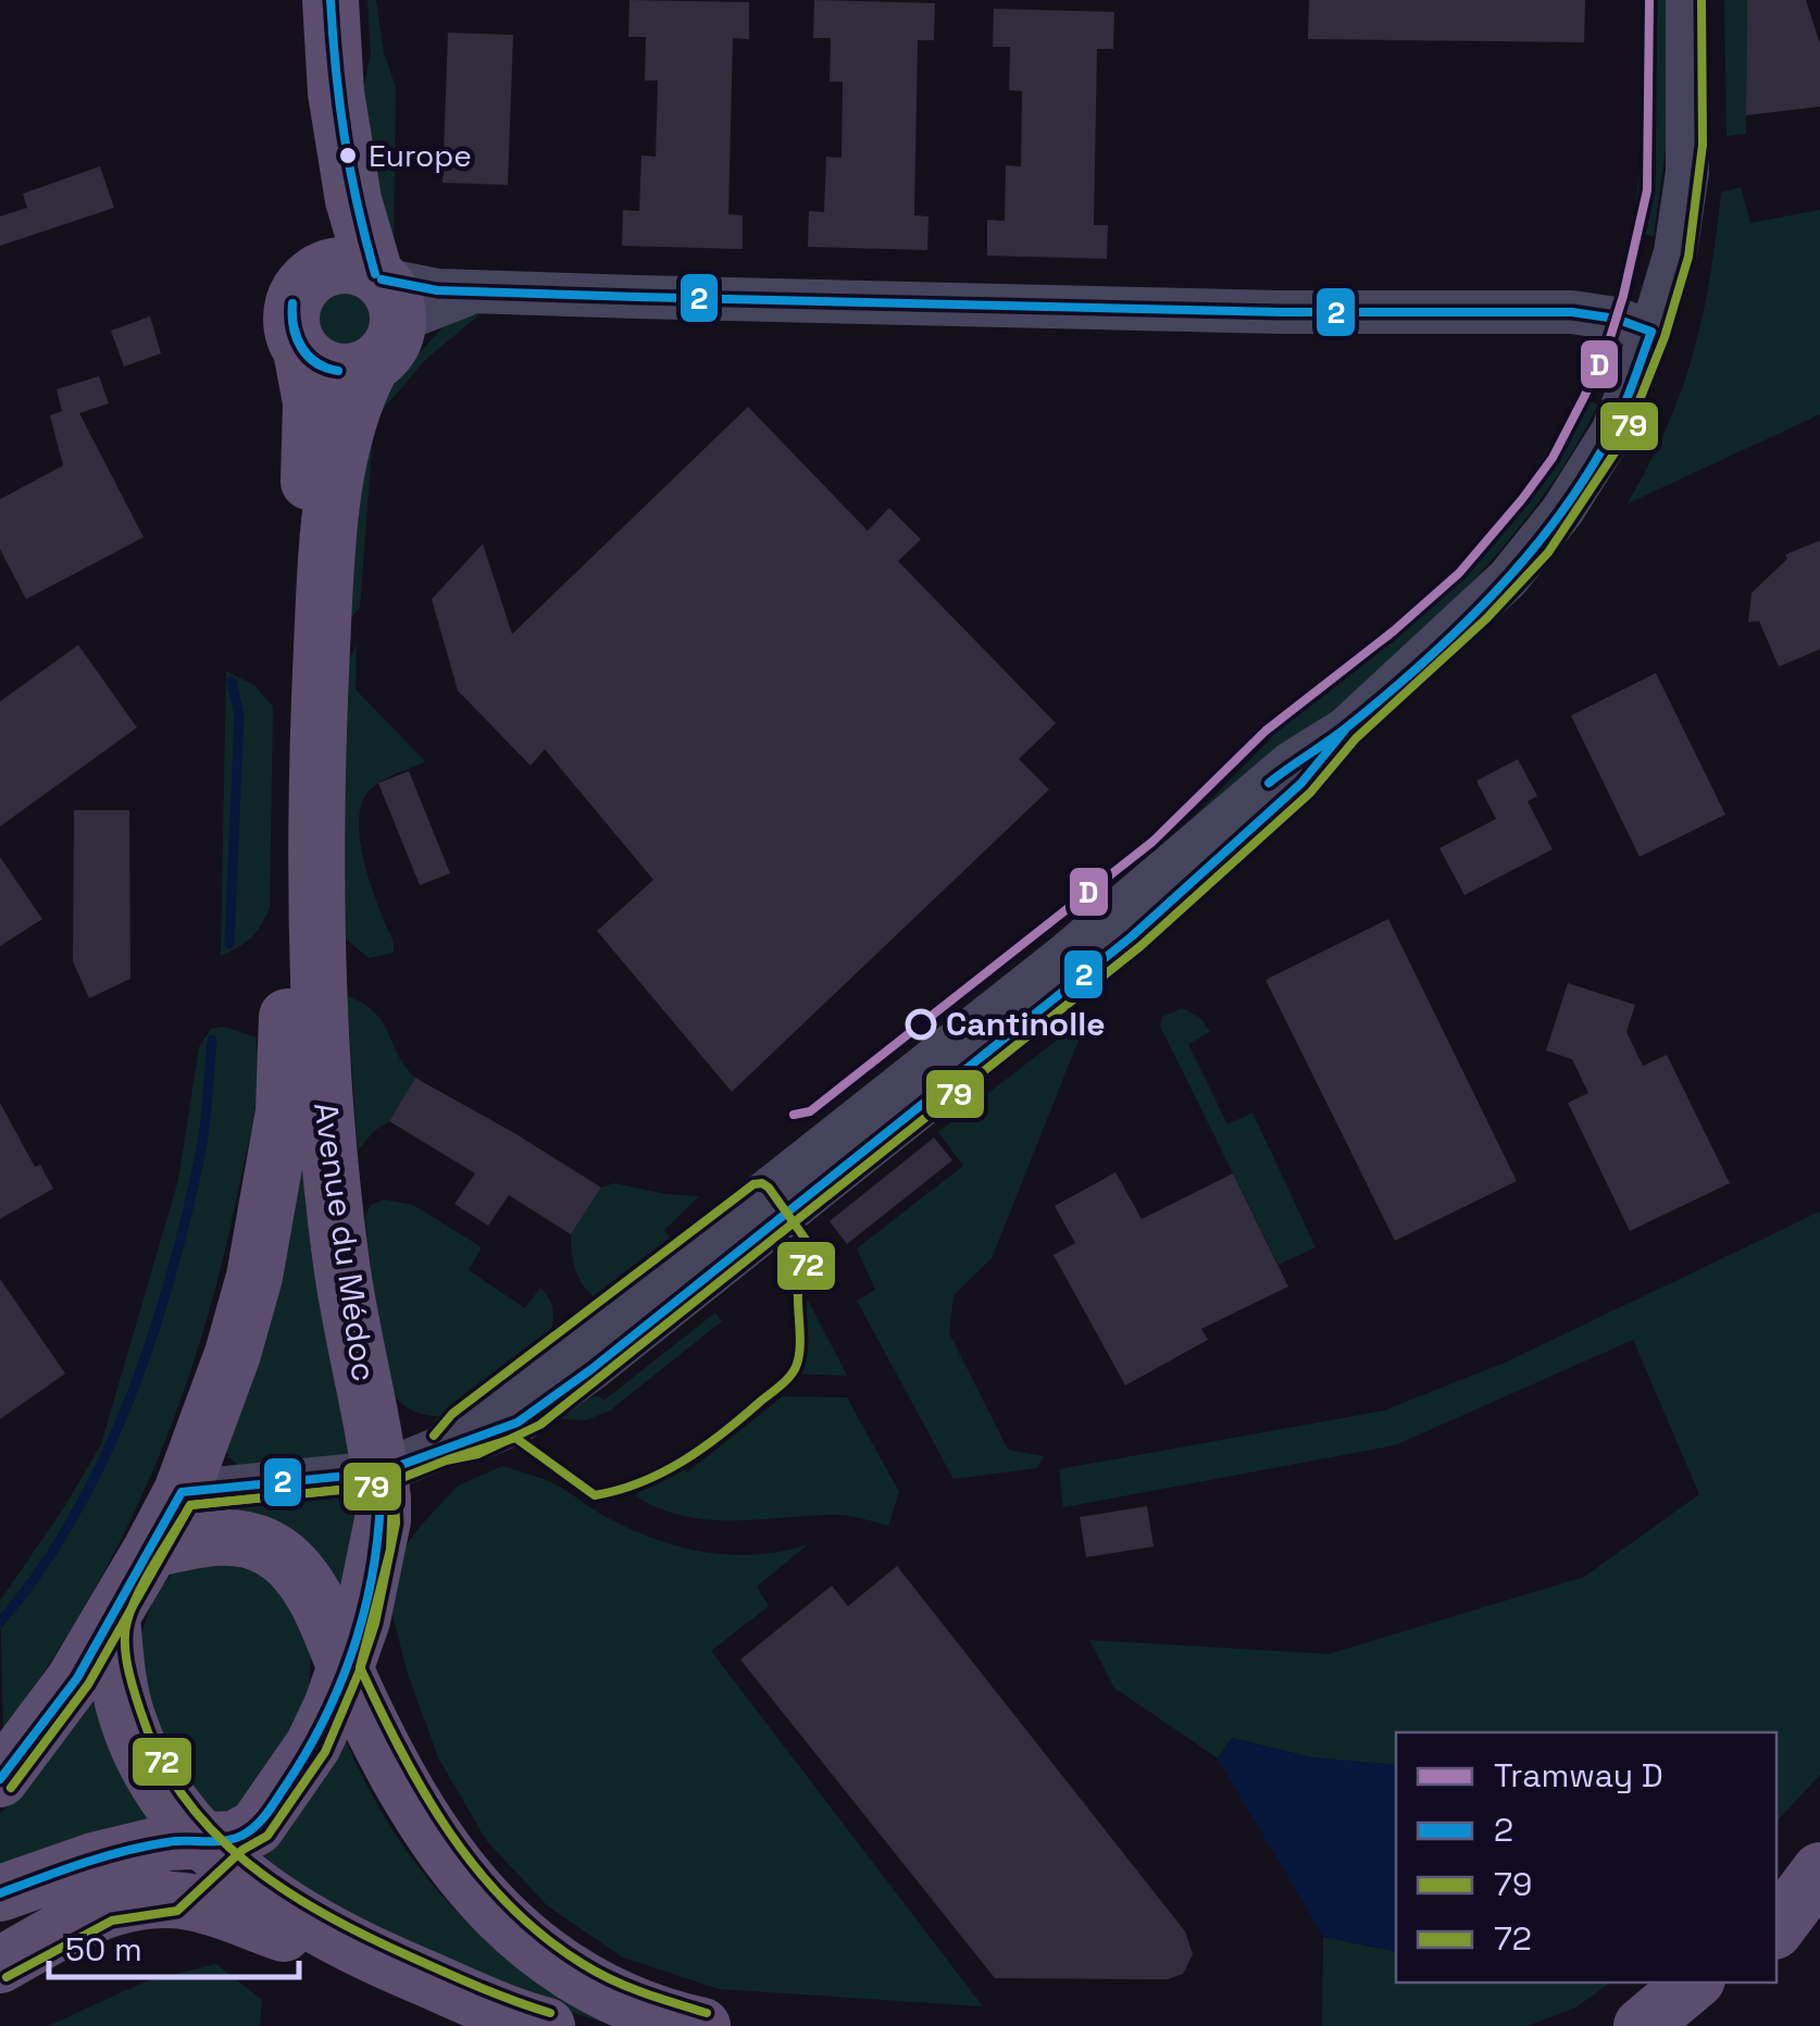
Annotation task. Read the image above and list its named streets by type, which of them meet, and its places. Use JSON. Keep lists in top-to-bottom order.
{
  "streets": {
    "main road": ["Avenue du Médoc"]
  },
  "places": ["Europe", "Cantinolle"],
  "lines": [
    "tram line D",
    "transit line 2",
    "transit line 79",
    "transit line 72"
  ],
  "legend": [
    "Tramway D",
    "2",
    "79",
    "72"
  ],
  "scale_bar": "50 m"
}
